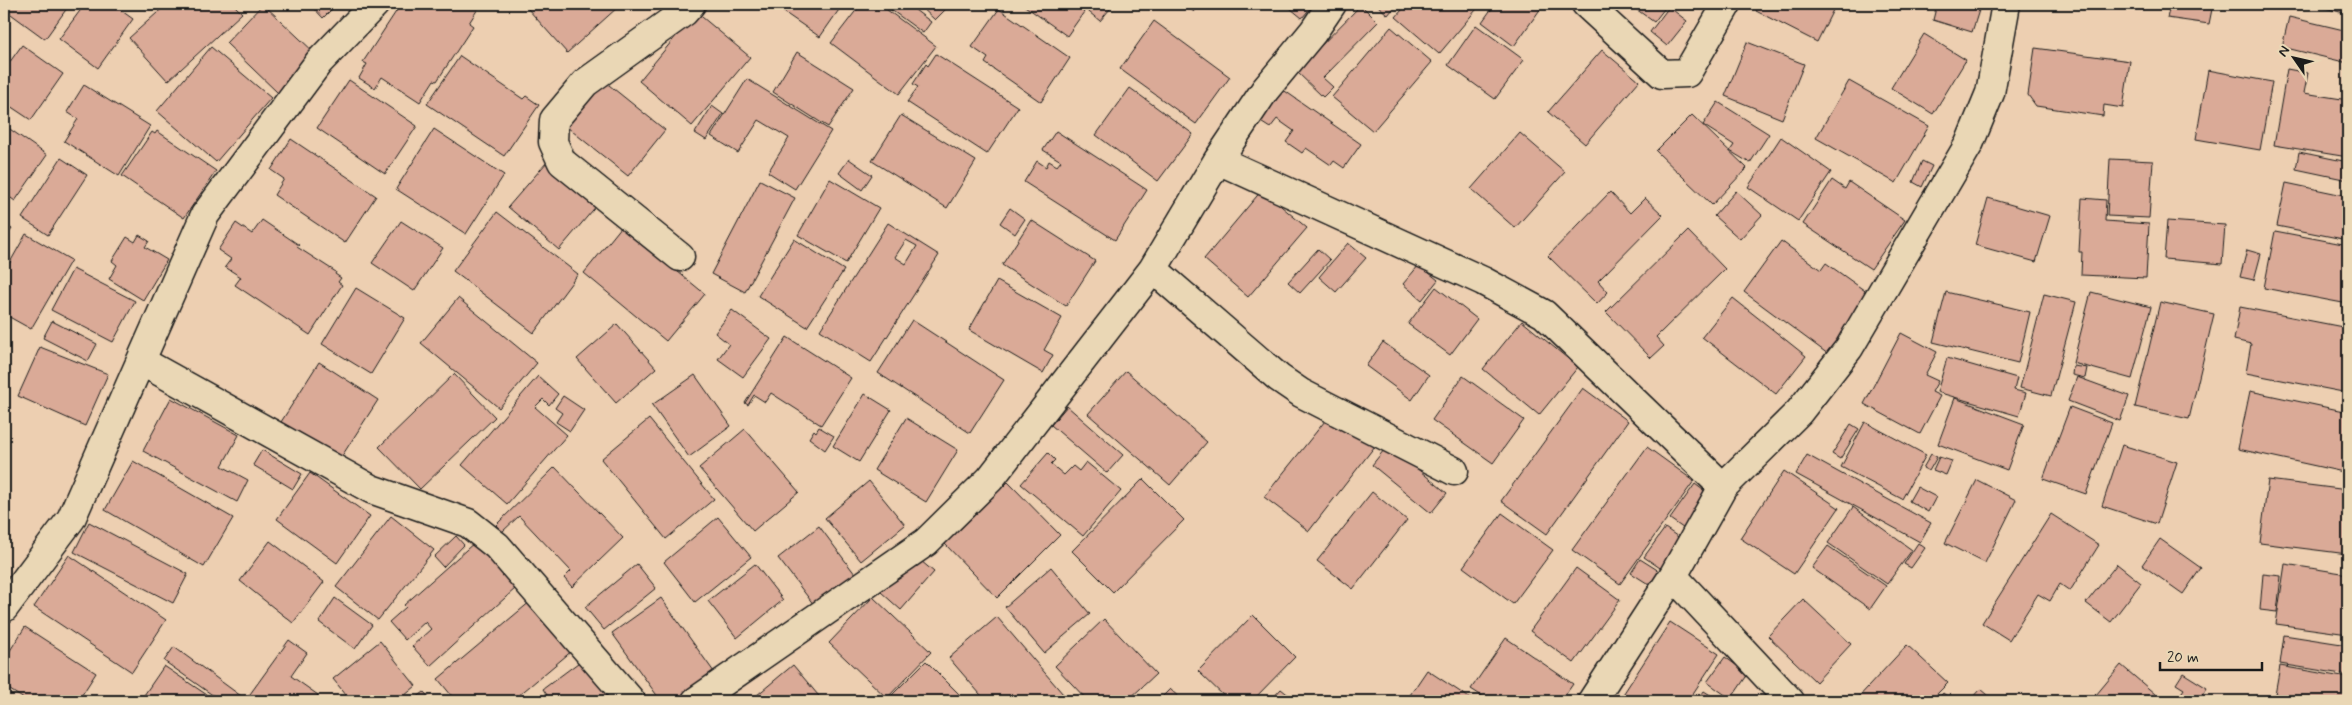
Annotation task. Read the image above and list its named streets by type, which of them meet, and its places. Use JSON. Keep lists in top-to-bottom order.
{
  "scale_bar": "20 m",
  "north": "top left"
}
